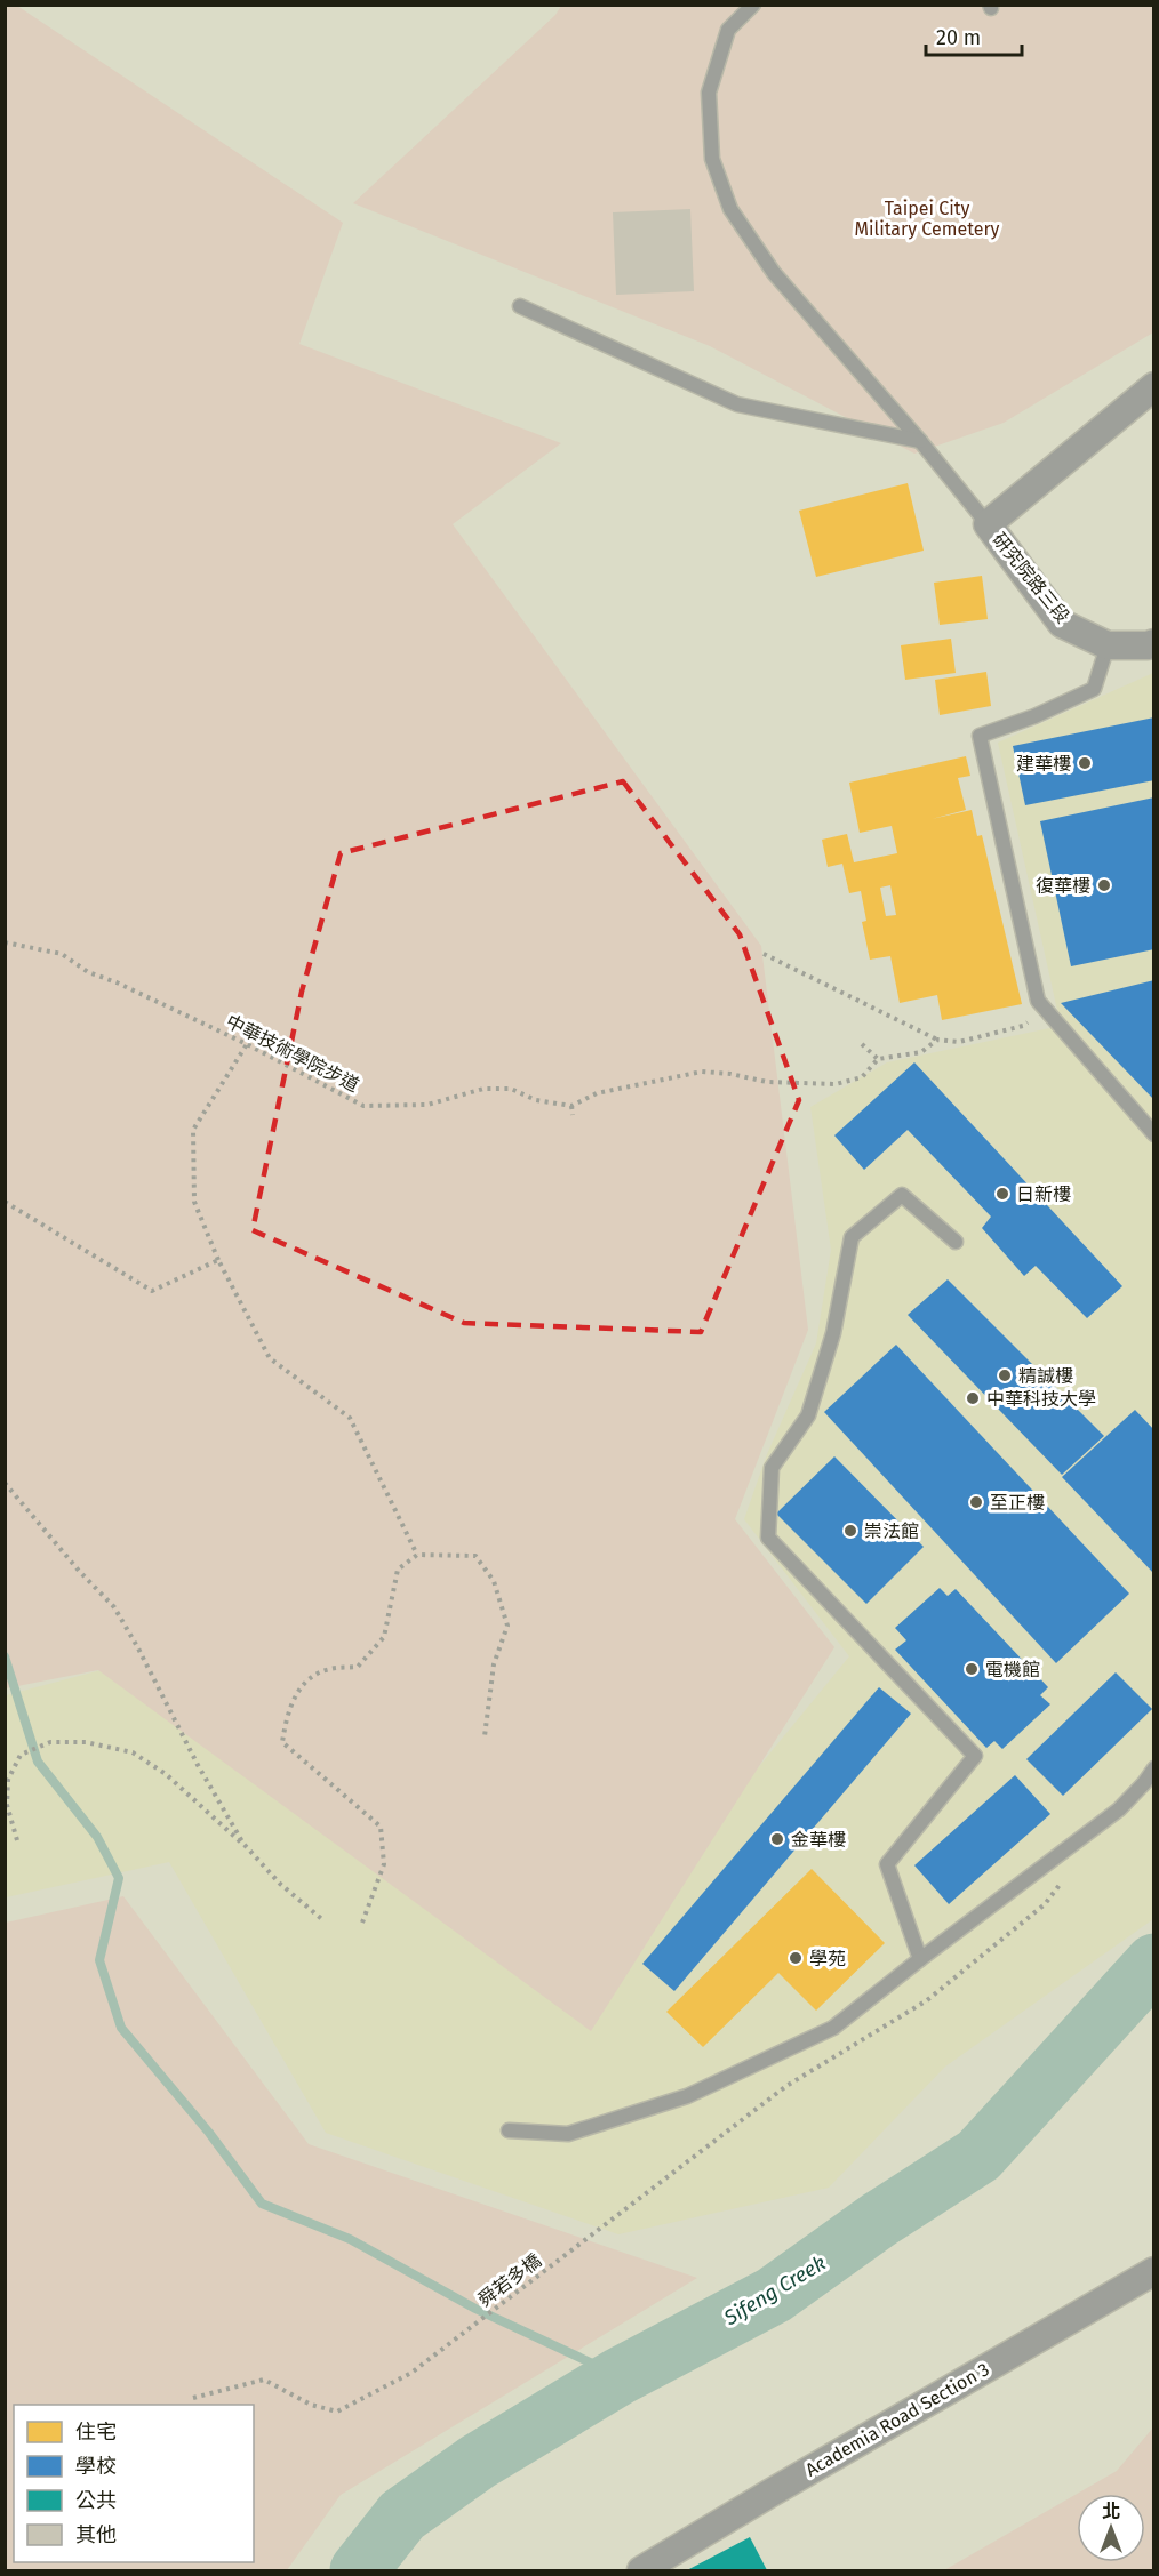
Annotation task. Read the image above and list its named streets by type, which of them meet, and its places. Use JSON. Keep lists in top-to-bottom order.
{
  "streets": {
    "street": ["研究院路三段", "Academia Road Section 3"],
    "path": ["中華技術學院步道", "舜若多橋"]
  },
  "water": ["Sifeng Creek"],
  "parks": ["Taipei City Military Cemetery"],
  "places": [
    "建華樓",
    "復華樓",
    "日新樓",
    "精誠樓",
    "中華科技大學",
    "至正樓",
    "崇法館",
    "電機館",
    "金華樓",
    "學苑"
  ],
  "legend": [
    "住宅",
    "學校",
    "公共",
    "其他"
  ],
  "scale_bar": "20 m",
  "north": "top"
}
